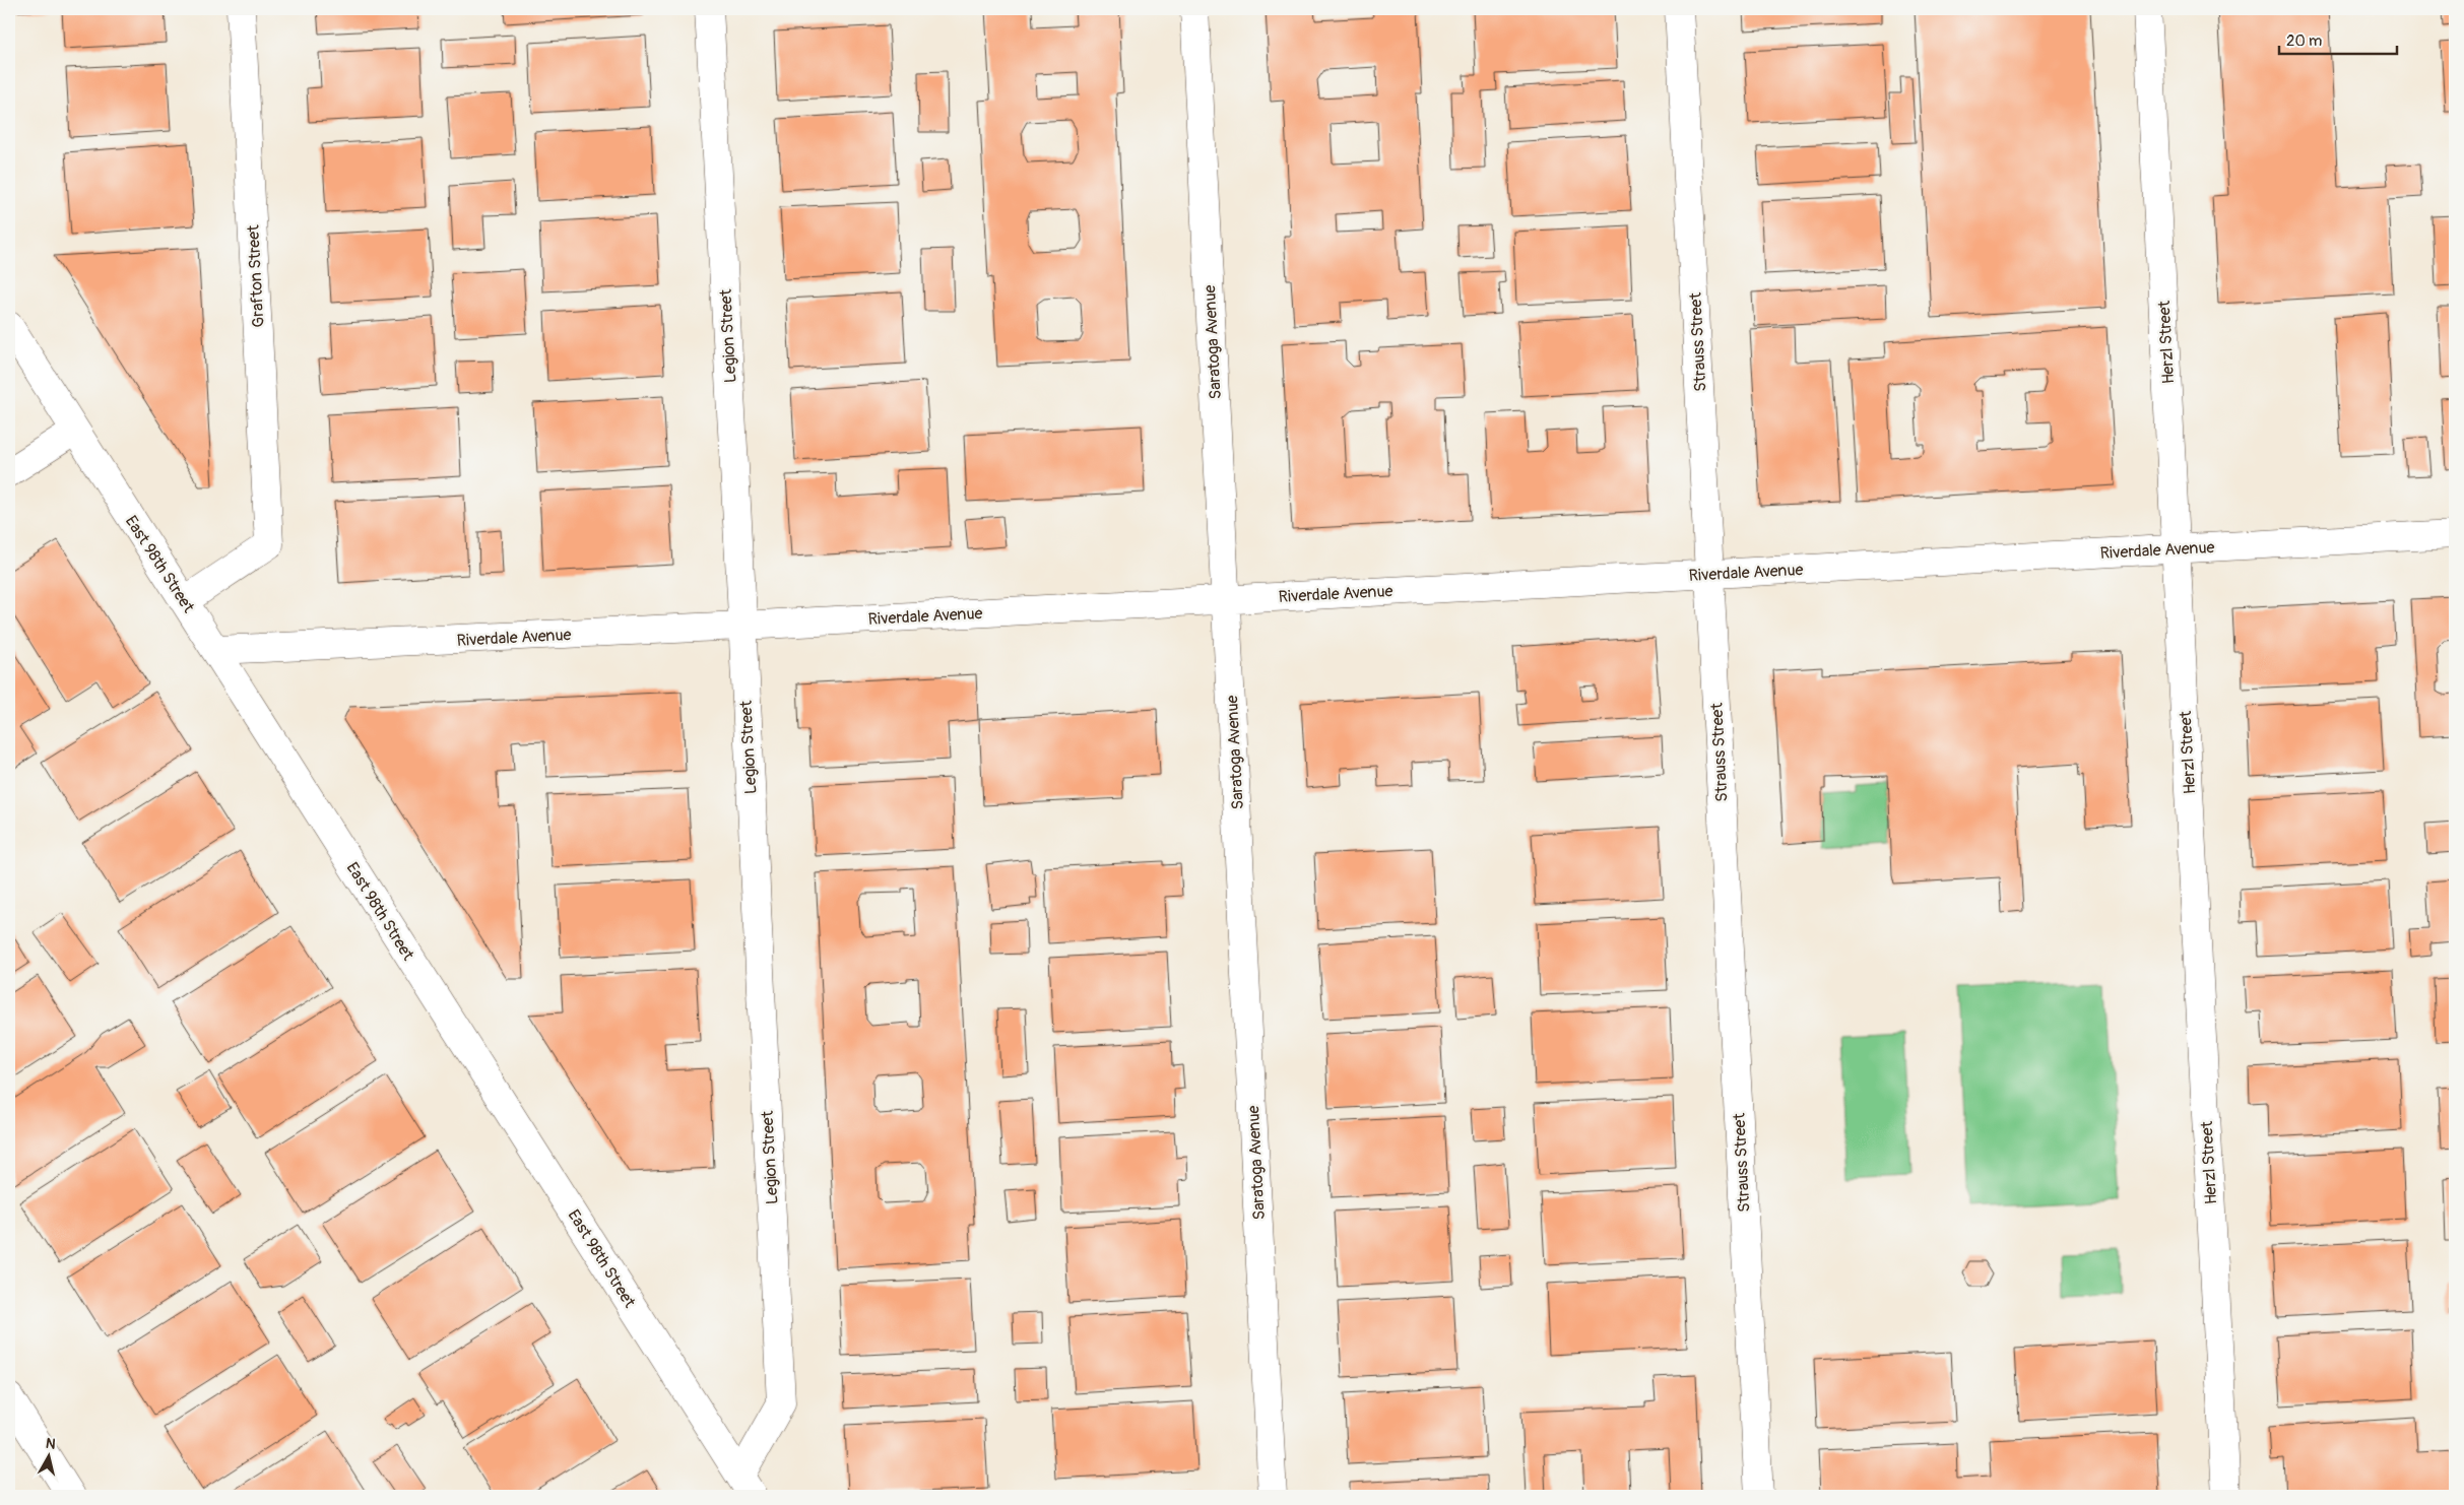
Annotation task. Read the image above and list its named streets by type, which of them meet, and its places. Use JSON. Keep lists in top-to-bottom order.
{
  "streets": {
    "street": [
      "Grafton Street",
      "Legion Street",
      "Saratoga Avenue",
      "Strauss Street",
      "Herzl Street",
      "Riverdale Avenue",
      "East 98th Street"
    ]
  },
  "crossings": [
    ["Grafton Street", "East 98th Street"],
    ["Legion Street", "Riverdale Avenue"],
    ["Legion Street", "East 98th Street"],
    ["Saratoga Avenue", "Riverdale Avenue"],
    ["Strauss Street", "Riverdale Avenue"],
    ["Herzl Street", "Riverdale Avenue"],
    ["Riverdale Avenue", "East 98th Street"]
  ],
  "scale_bar": "20 m",
  "north": "top"
}
